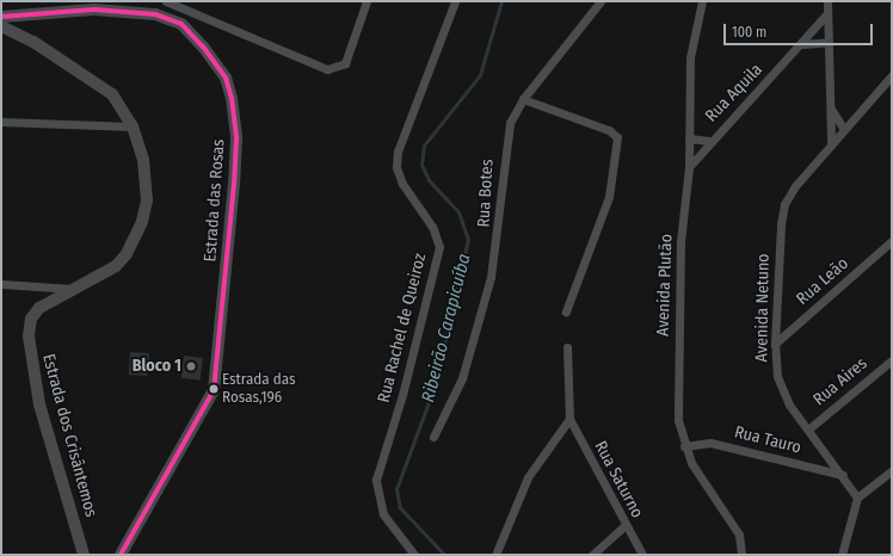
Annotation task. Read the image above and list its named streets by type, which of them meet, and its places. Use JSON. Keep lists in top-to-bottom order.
{
  "streets": {
    "main road": ["Estrada das Rosas", "Estrada dos Crisântemos"],
    "street": [
      "Rua Aquila",
      "Rua Botes",
      "Rua Leão",
      "Avenida Plutão",
      "Avenida Netuno",
      "Rua Rachel de Queiroz",
      "Rua Aires",
      "Rua Tauro",
      "Rua Saturno"
    ]
  },
  "crossings": [
    ["Rua Aquila", "Avenida Plutão"],
    ["Rua Leão", "Avenida Netuno"],
    ["Avenida Plutão", "Rua Tauro"],
    ["Avenida Netuno", "Rua Aires"],
    ["Avenida Netuno", "Rua Tauro"]
  ],
  "water": ["Ribeirão Carapicuíba"],
  "places": ["Bloco 1", "Estrada das Rosas,196"],
  "scale_bar": "100 m"
}
